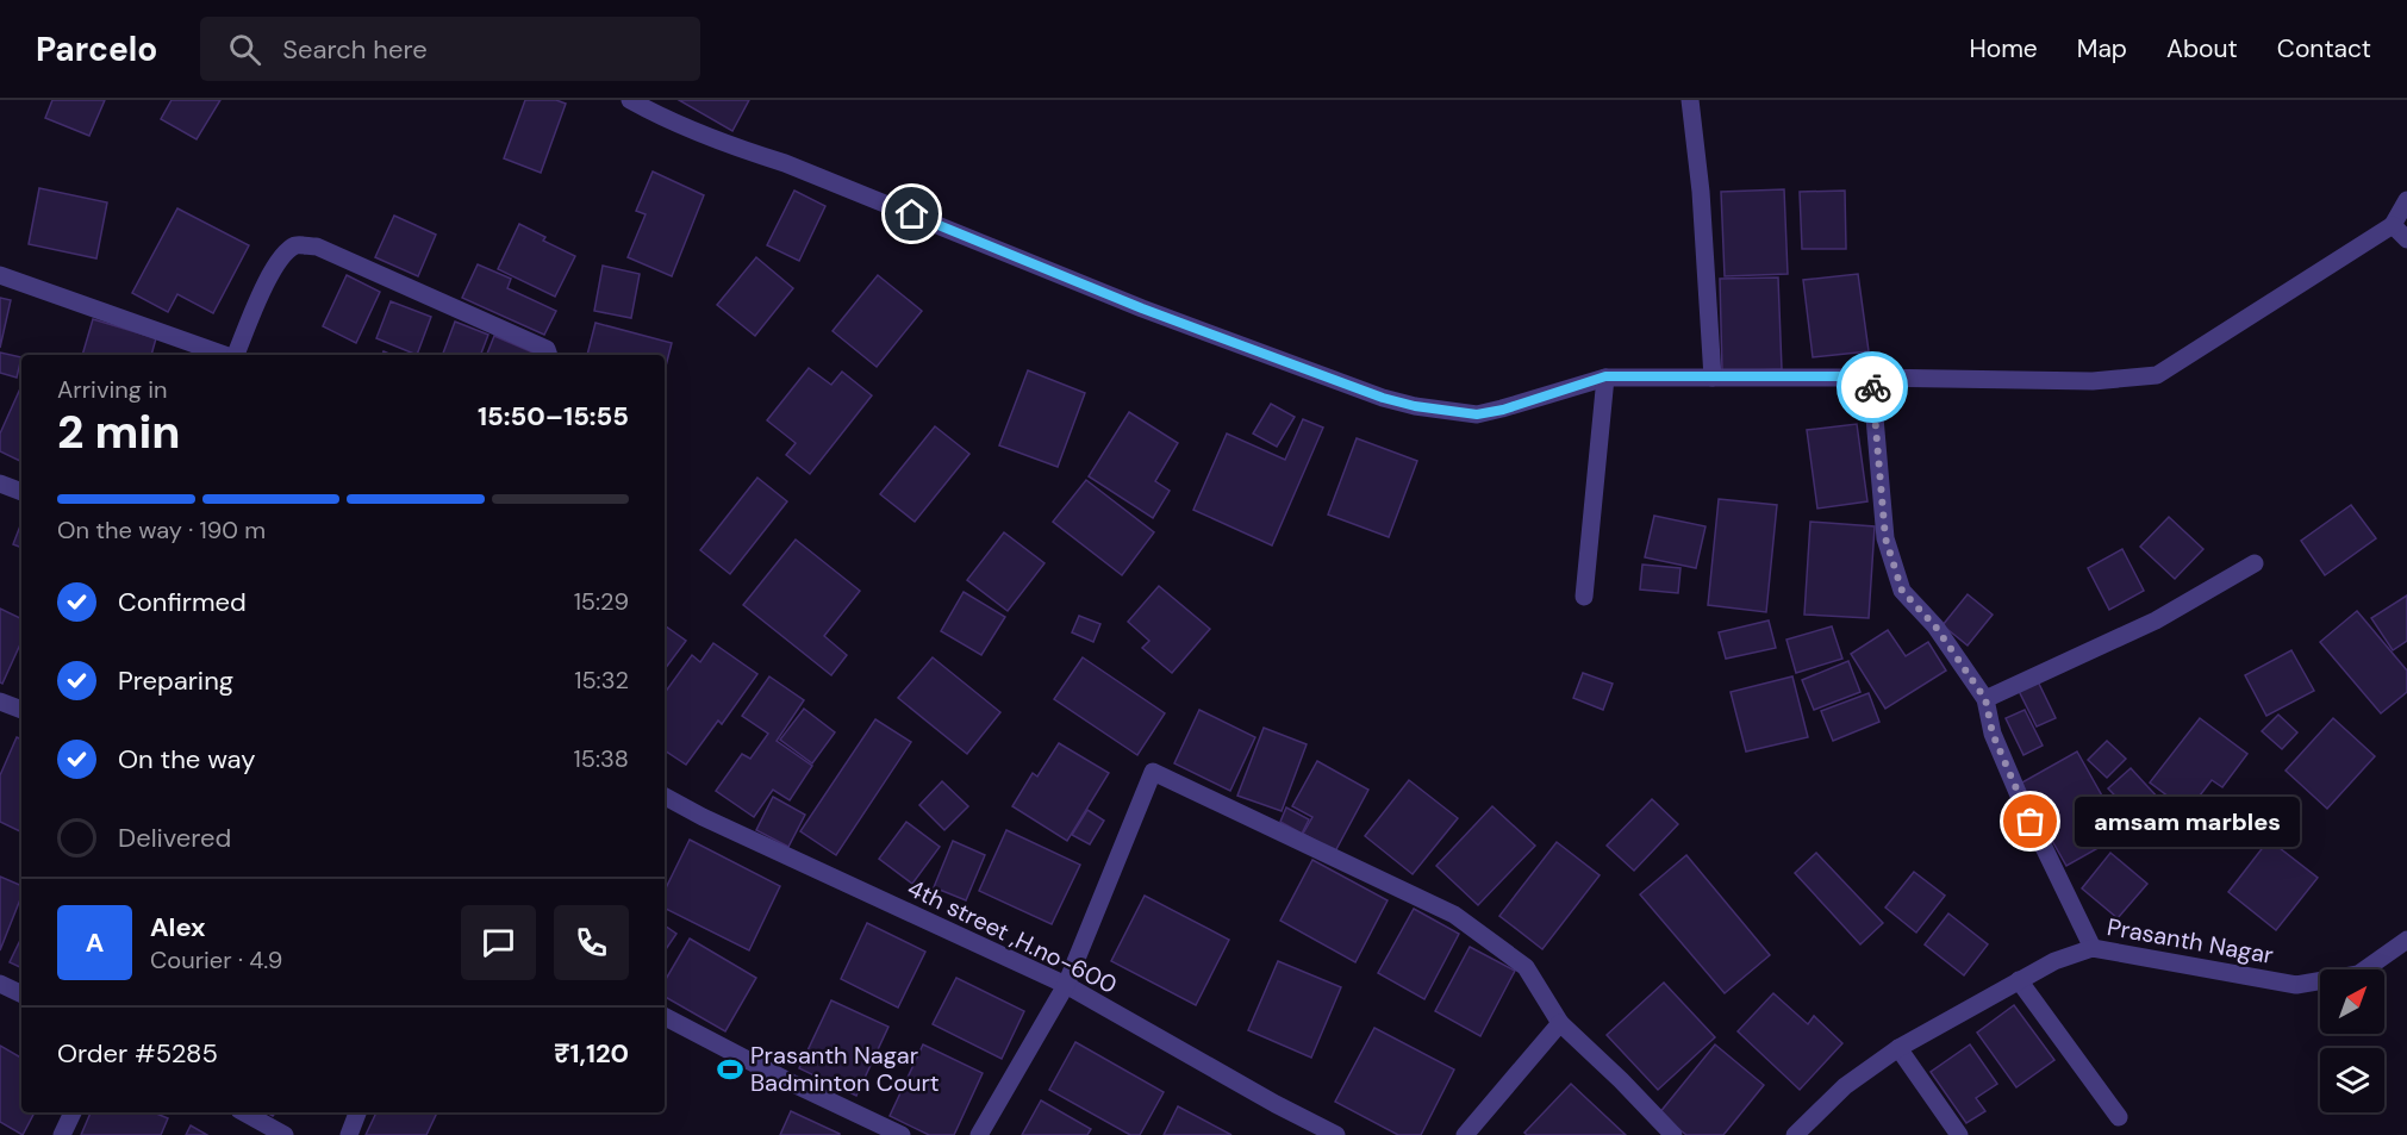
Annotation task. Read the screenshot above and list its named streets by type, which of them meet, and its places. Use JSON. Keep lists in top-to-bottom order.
{
  "streets": {
    "street": ["4th street ,H.no-600", "Prasanth Nagar"]
  },
  "places": {
    "other": ["amsam marbles"],
    "sports": ["Prasanth Nagar Badminton Court"]
  },
  "north": "top right",
  "page": {
    "header": "Parcelo",
    "search": "Search here",
    "nav": [
      "Home",
      "Map",
      "About",
      "Contact"
    ],
    "heading": ["2 min", "Arriving in", "15:50–15:55"],
    "panel": [
      "Alex",
      "Courier · 4.9",
      "Order #5285",
      "₹1,120"
    ],
    "bar": "On the way · 190 m",
    "list": [
      ["Confirmed", "15:29"],
      ["Preparing", "15:32"],
      ["On the way", "15:38"],
      "Delivered"
    ],
    "bubble": "amsam marbles",
    "round": "A"
  }
}
